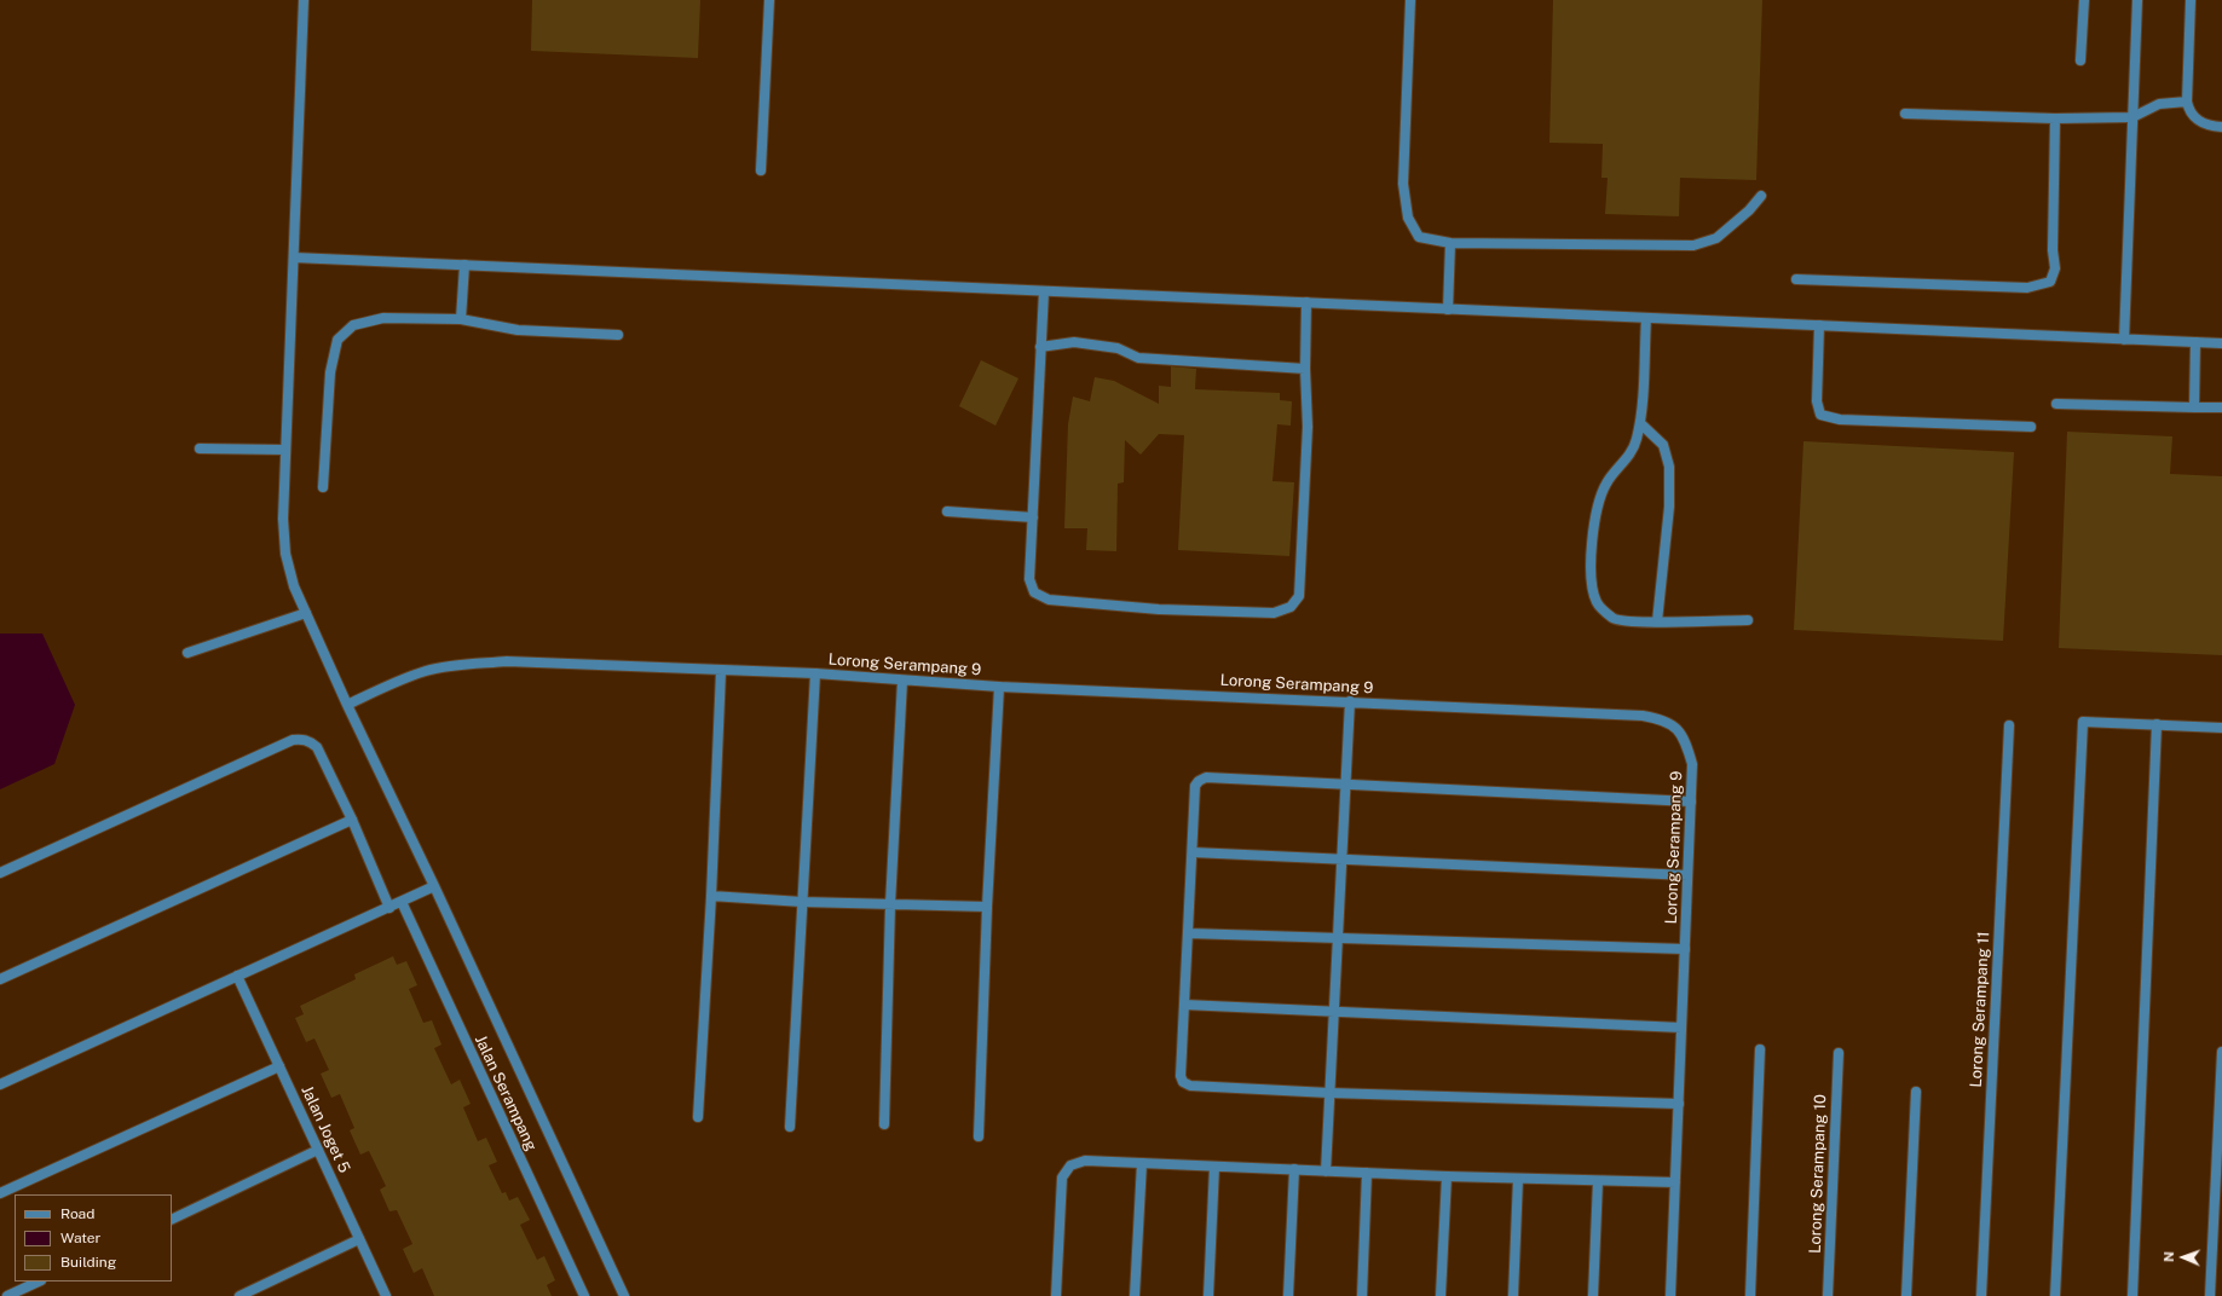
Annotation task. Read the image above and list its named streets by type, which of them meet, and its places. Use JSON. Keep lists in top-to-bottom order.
{
  "streets": {
    "street": [
      "Lorong Serampang 9",
      "Lorong Serampang 11",
      "Jalan Serampang",
      "Jalan Joget 5",
      "Lorong Serampang 10"
    ]
  },
  "legend": ["Road", "Water", "Building"],
  "north": "left"
}
